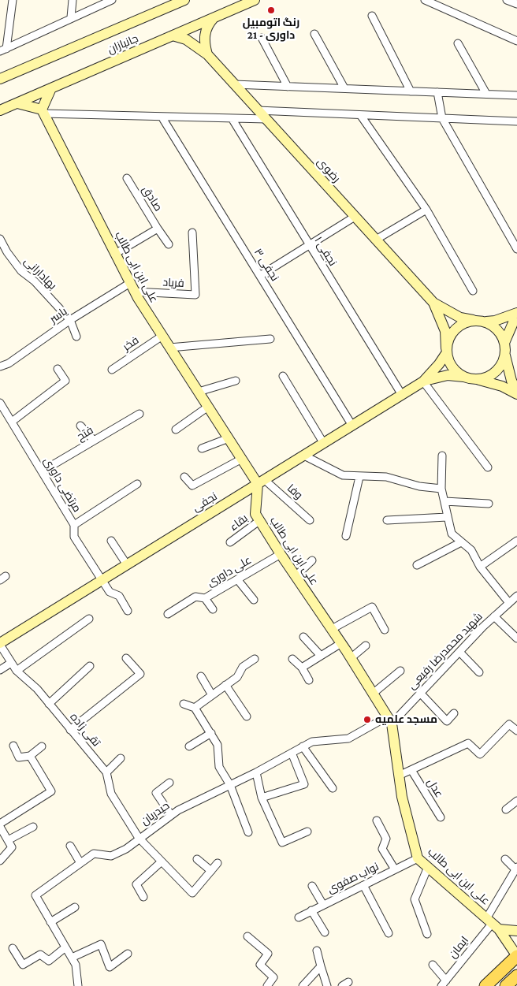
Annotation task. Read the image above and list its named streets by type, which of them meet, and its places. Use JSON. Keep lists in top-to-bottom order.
{
  "streets": {
    "street": [
      "جانبازان",
      "رضوی",
      "صادق",
      "نجفی ۱",
      "نجفی ۳",
      "علی ابن ابی طالب",
      "بهادارانی",
      "فریاد",
      "یاسر",
      "فخر",
      "فتح",
      "مرتضی داوری",
      "وفا",
      "نجفی",
      "بقاء",
      "علی داوری",
      "شهید محمدرضا رفیعی",
      "تقی زاده",
      "عدل",
      "حیدریان",
      "نواب صفوی",
      "ایمان"
    ]
  },
  "crossings": [
    ["جانبازان", "رضوی"],
    ["صادق", "علی ابن ابی طالب"],
    ["نجفی ۱", "نجفی"],
    ["نجفی ۳", "نجفی"],
    ["علی ابن ابی طالب", "فریاد"],
    ["علی ابن ابی طالب", "یاسر"],
    ["علی ابن ابی طالب", "فخر"],
    ["علی ابن ابی طالب", "وفا"],
    ["علی ابن ابی طالب", "نجفی"],
    ["علی ابن ابی طالب", "بقاء"],
    ["علی ابن ابی طالب", "علی داوری"],
    ["علی ابن ابی طالب", "شهید محمدرضا رفیعی"],
    ["علی ابن ابی طالب", "حیدریان"],
    ["علی ابن ابی طالب", "نواب صفوی"],
    ["علی ابن ابی طالب", "ایمان"],
    ["بهادارانی", "یاسر"],
    ["فریاد", "یاسر"],
    ["فتح", "مرتضی داوری"],
    ["مرتضی داوری", "نجفی"],
    ["وفا", "نجفی"],
    ["نجفی", "تقی زاده"],
    ["شهید محمدرضا رفیعی", "حیدریان"],
    ["تقی زاده", "حیدریان"]
  ],
  "places": ["رنگ اتومبیل 21 - داوری", "مسجد علمیه"]
}
